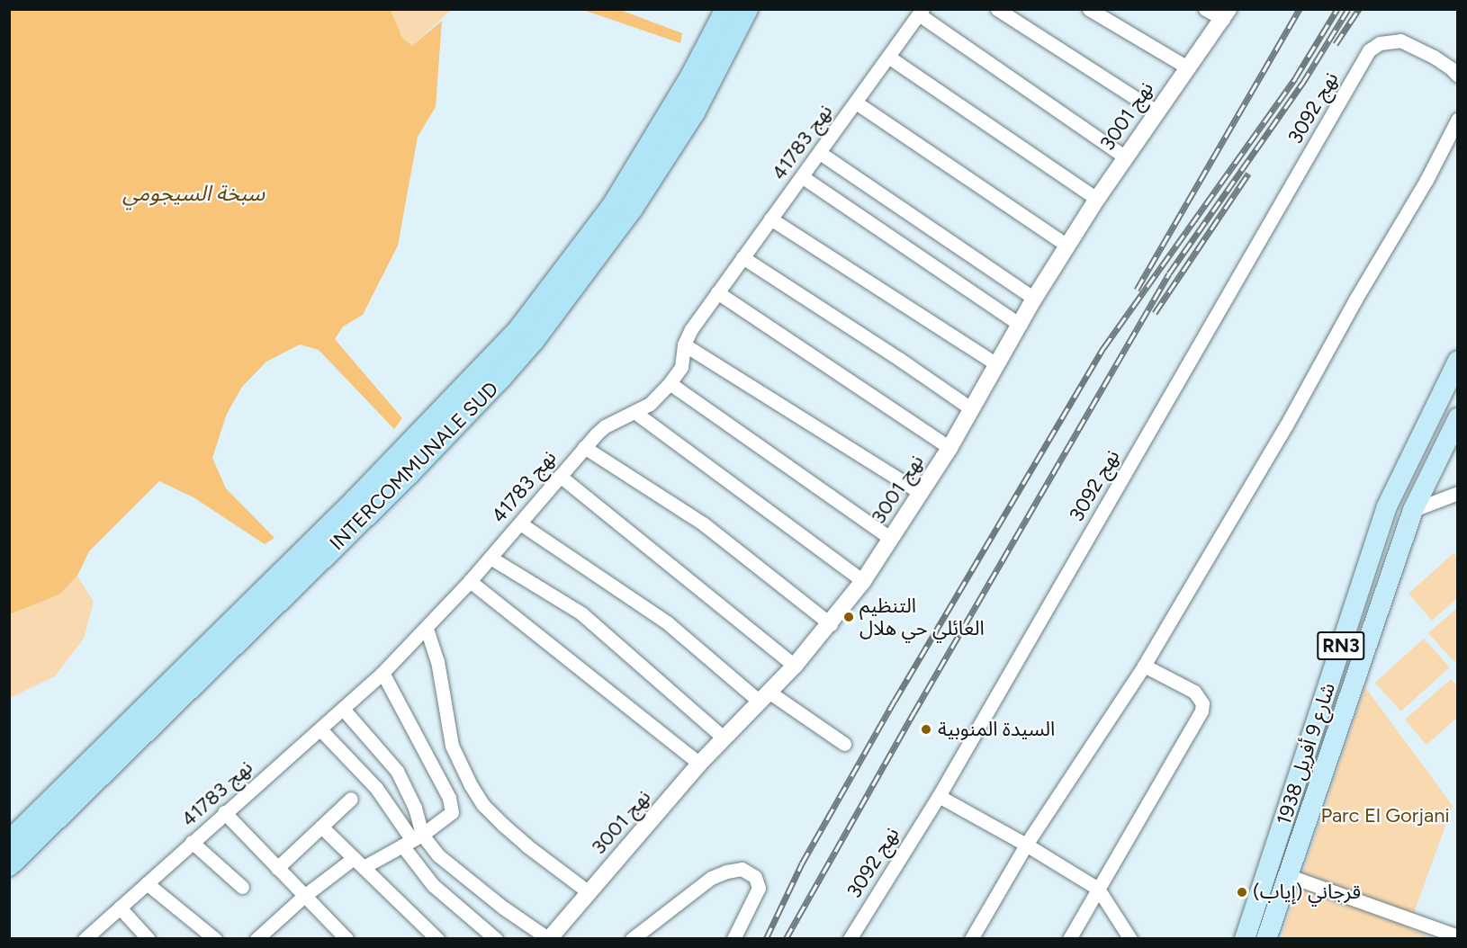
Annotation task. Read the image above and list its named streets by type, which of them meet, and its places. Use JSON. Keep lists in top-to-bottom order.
{
  "streets": {
    "highway": ["INTERCOMMUNALE SUD"],
    "main road": ["RN3", "شارع 9 أفريل 1938"],
    "street": ["نهج 3092", "نهج 3001", "نهج 41783"]
  },
  "water": ["سبخة السيجومي"],
  "parks": ["Parc El Gorjani"],
  "places": ["التنظيم العائلي حي هلال", "السيدة المنوبية", "قرجاني (إياب)"]
}
